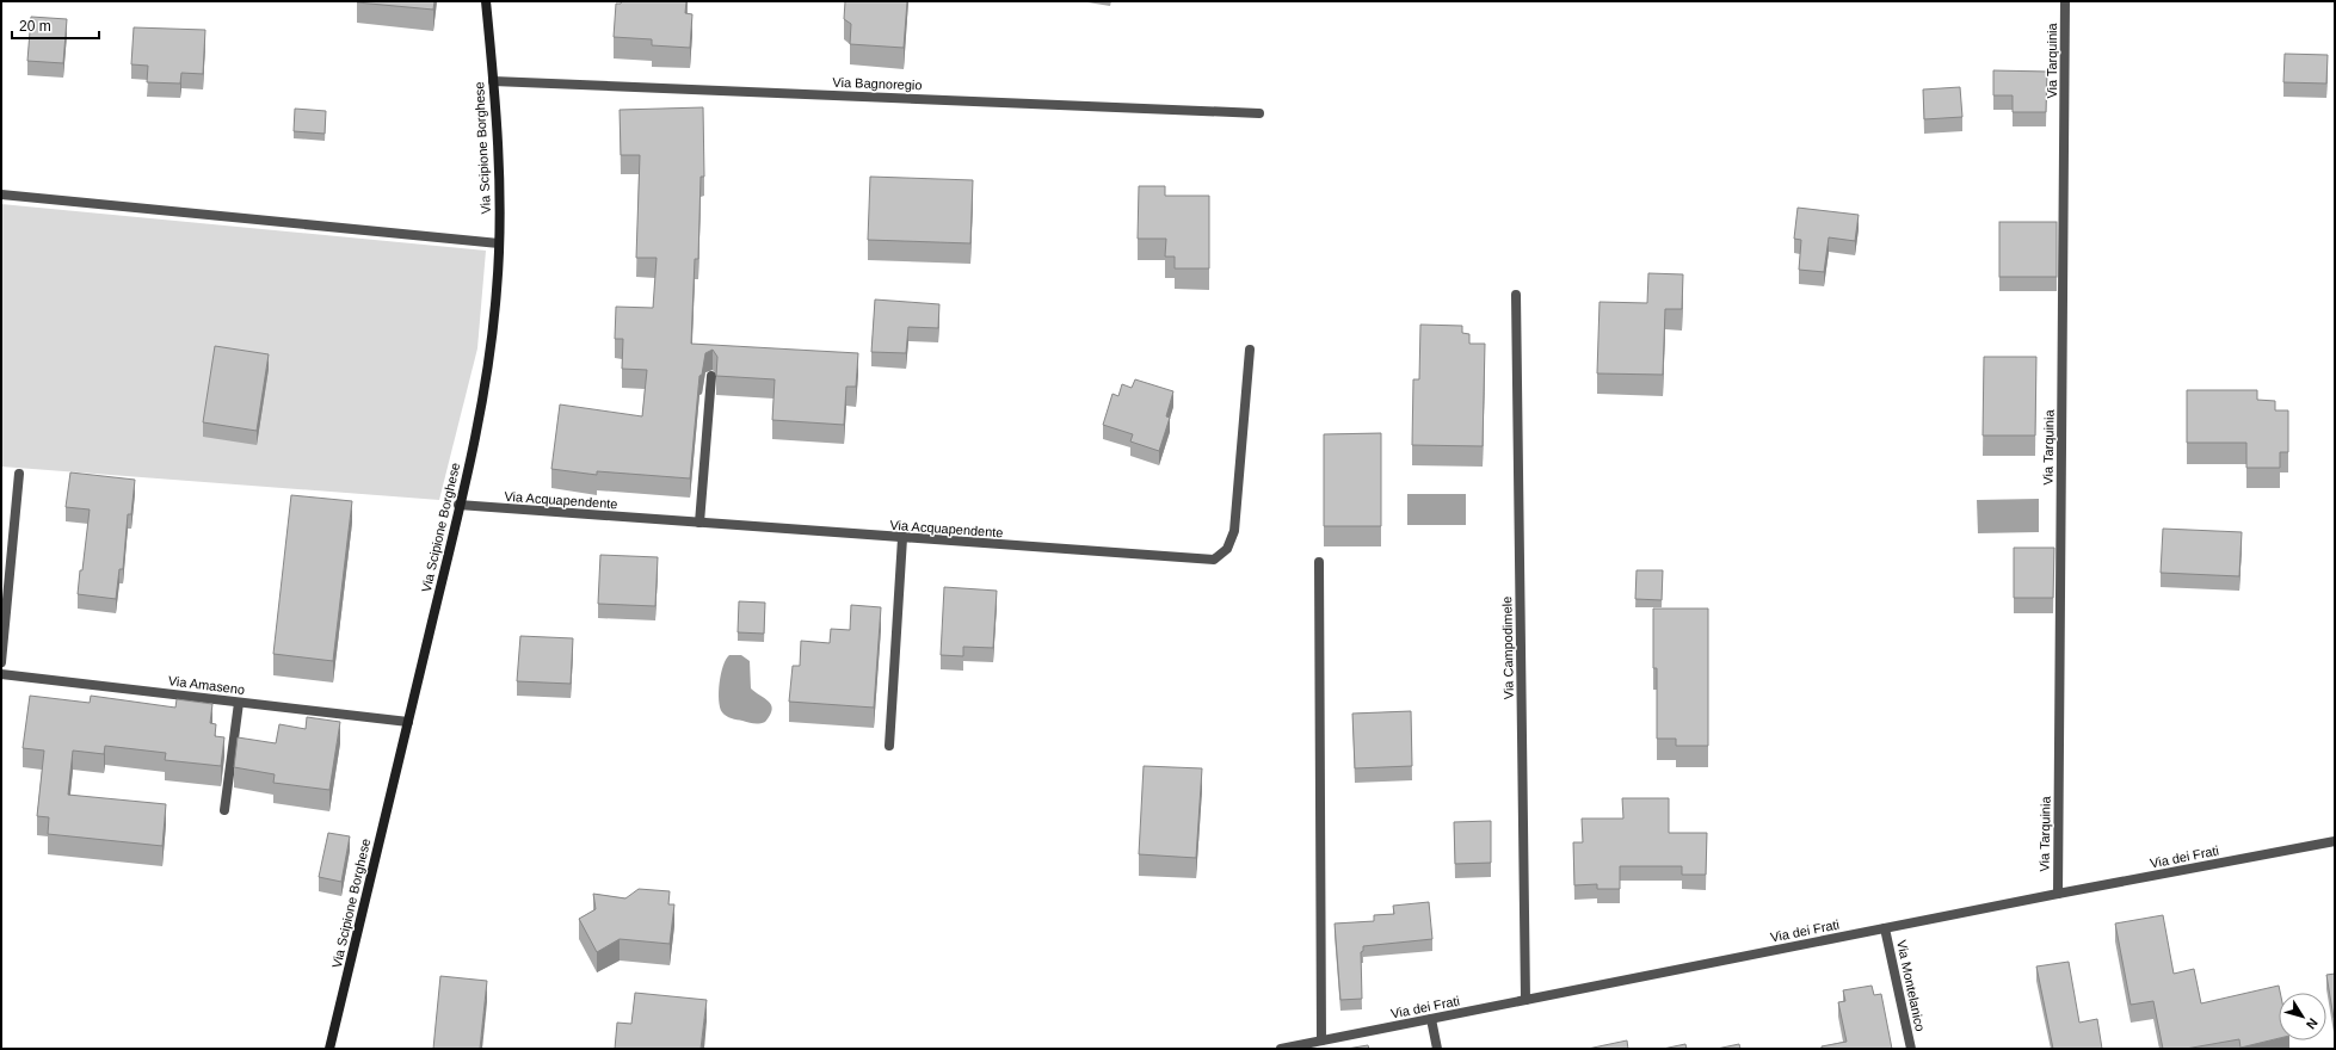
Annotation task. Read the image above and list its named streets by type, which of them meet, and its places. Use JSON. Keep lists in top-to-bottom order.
{
  "streets": {
    "main road": ["Via Scipione Borghese"],
    "street": [
      "Via Tarquinia",
      "Via Bagnoregio",
      "Via Acquapendente",
      "Via Campodimele",
      "Via Amaseno",
      "Via dei Frati",
      "Via Montelanico"
    ]
  },
  "crossings": [
    ["Via Tarquinia", "Via dei Frati"],
    ["Via Bagnoregio", "Via Scipione Borghese"],
    ["Via Scipione Borghese", "Via Acquapendente"],
    ["Via Scipione Borghese", "Via Amaseno"],
    ["Via Campodimele", "Via dei Frati"],
    ["Via dei Frati", "Via Montelanico"]
  ],
  "scale_bar": "20 m",
  "north": "bottom right"
}
